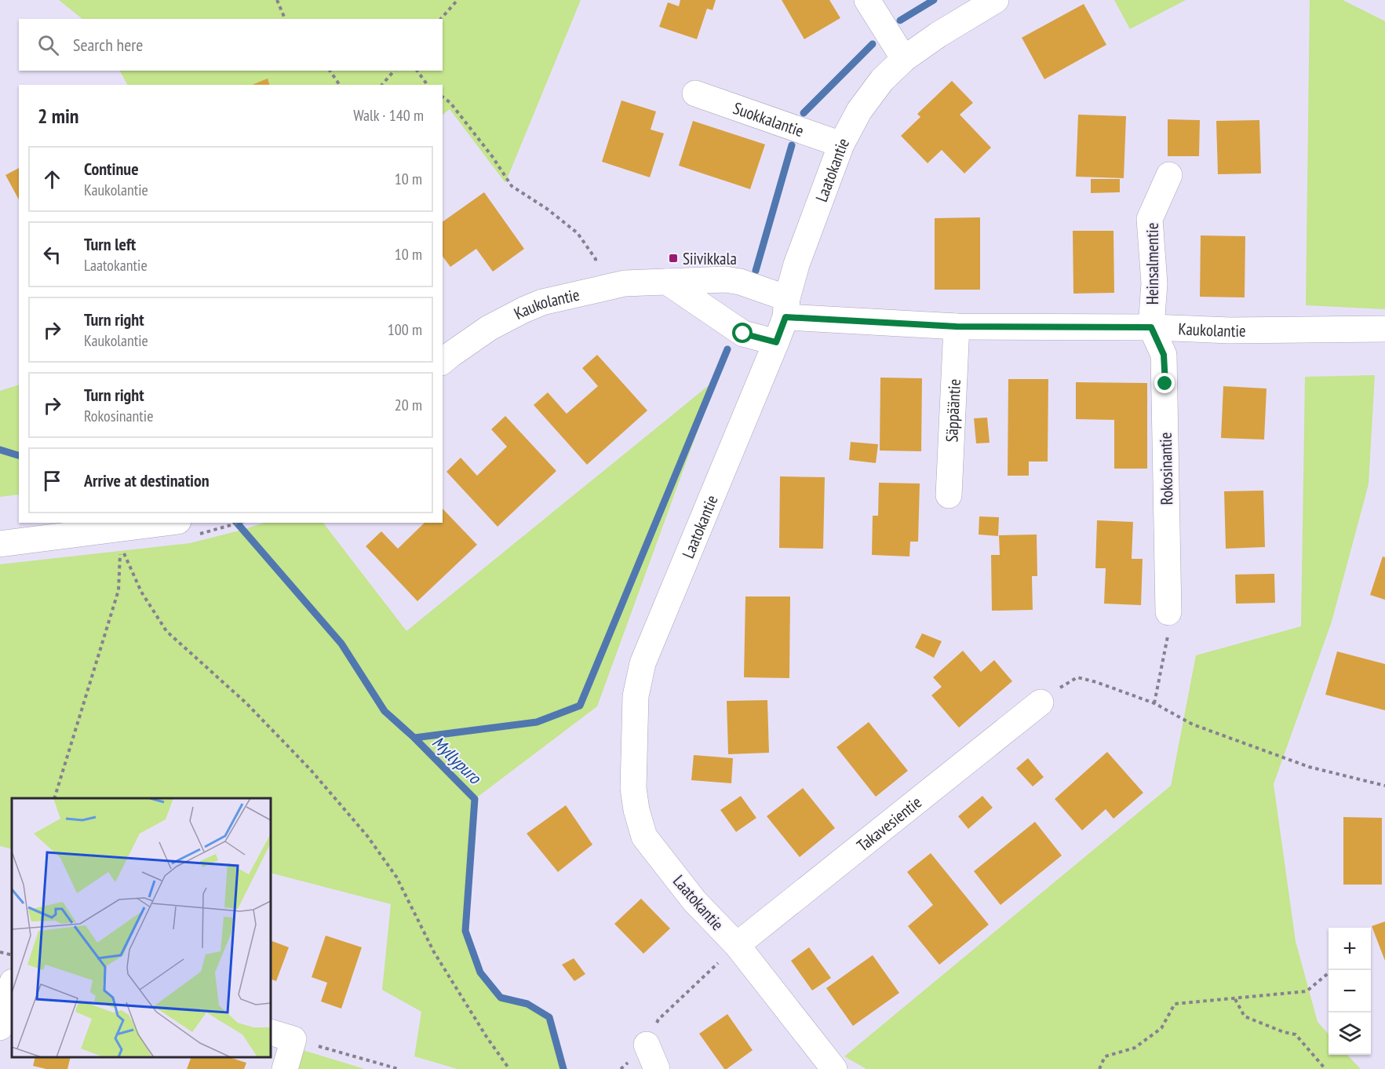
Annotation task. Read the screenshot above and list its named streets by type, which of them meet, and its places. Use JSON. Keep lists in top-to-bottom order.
{
  "streets": {
    "street": [
      "Suokkalantie",
      "Laatokantie",
      "Heinsalmentie",
      "Kaukolantie",
      "Säppääntie",
      "Rokosinantie",
      "Takavesientie"
    ]
  },
  "crossings": [
    ["Suokkalantie", "Laatokantie"],
    ["Laatokantie", "Kaukolantie"],
    ["Laatokantie", "Takavesientie"],
    ["Heinsalmentie", "Kaukolantie"],
    ["Heinsalmentie", "Rokosinantie"],
    ["Kaukolantie", "Säppääntie"],
    ["Kaukolantie", "Rokosinantie"]
  ],
  "water": ["Myllypuro"],
  "places": {
    "transit": ["Siivikkala"]
  },
  "page": {
    "search": "Search here",
    "heading": ["2 min", "Walk · 140 m"],
    "list": [
      ["Continue", "Kaukolantie", "10 m"],
      ["Turn left", "Laatokantie", "10 m"],
      ["Turn right", "Kaukolantie", "100 m"],
      ["Turn right", "Rokosinantie", "20 m"],
      "Arrive at destination"
    ],
    "map_buttons": ["+", "−"]
  }
}
